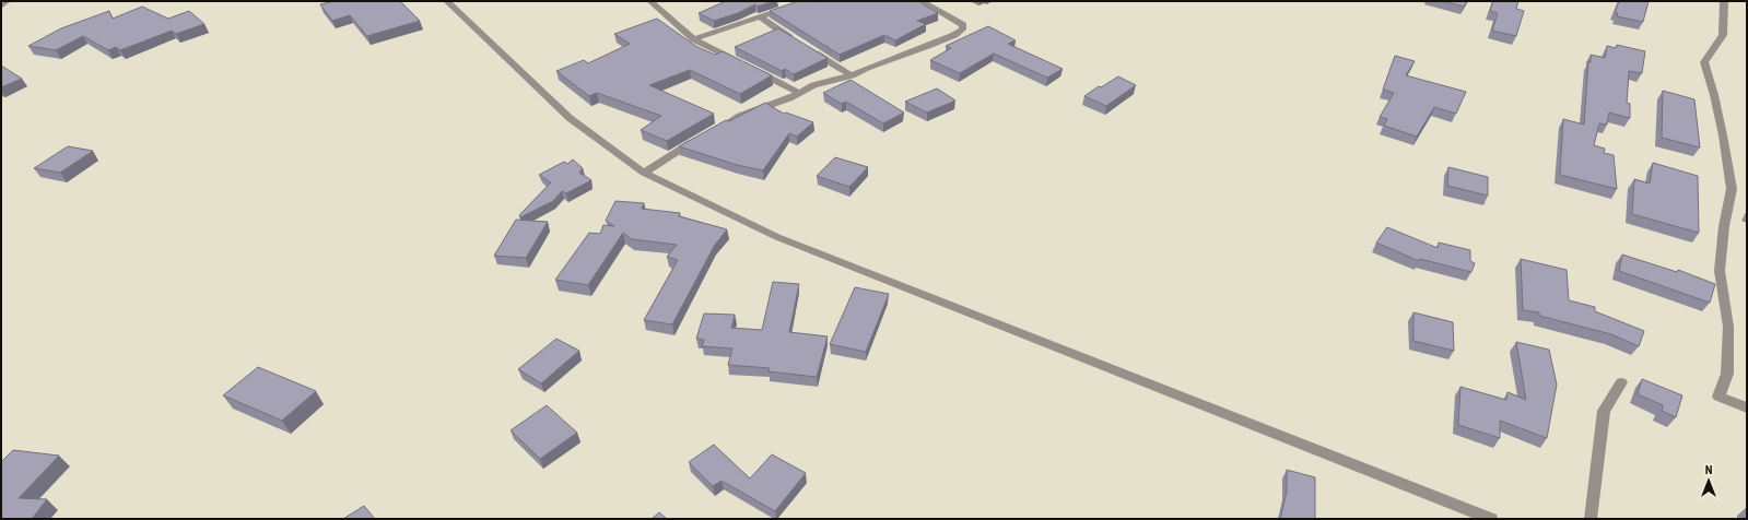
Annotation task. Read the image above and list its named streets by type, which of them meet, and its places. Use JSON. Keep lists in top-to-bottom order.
{
  "north": "top"
}
